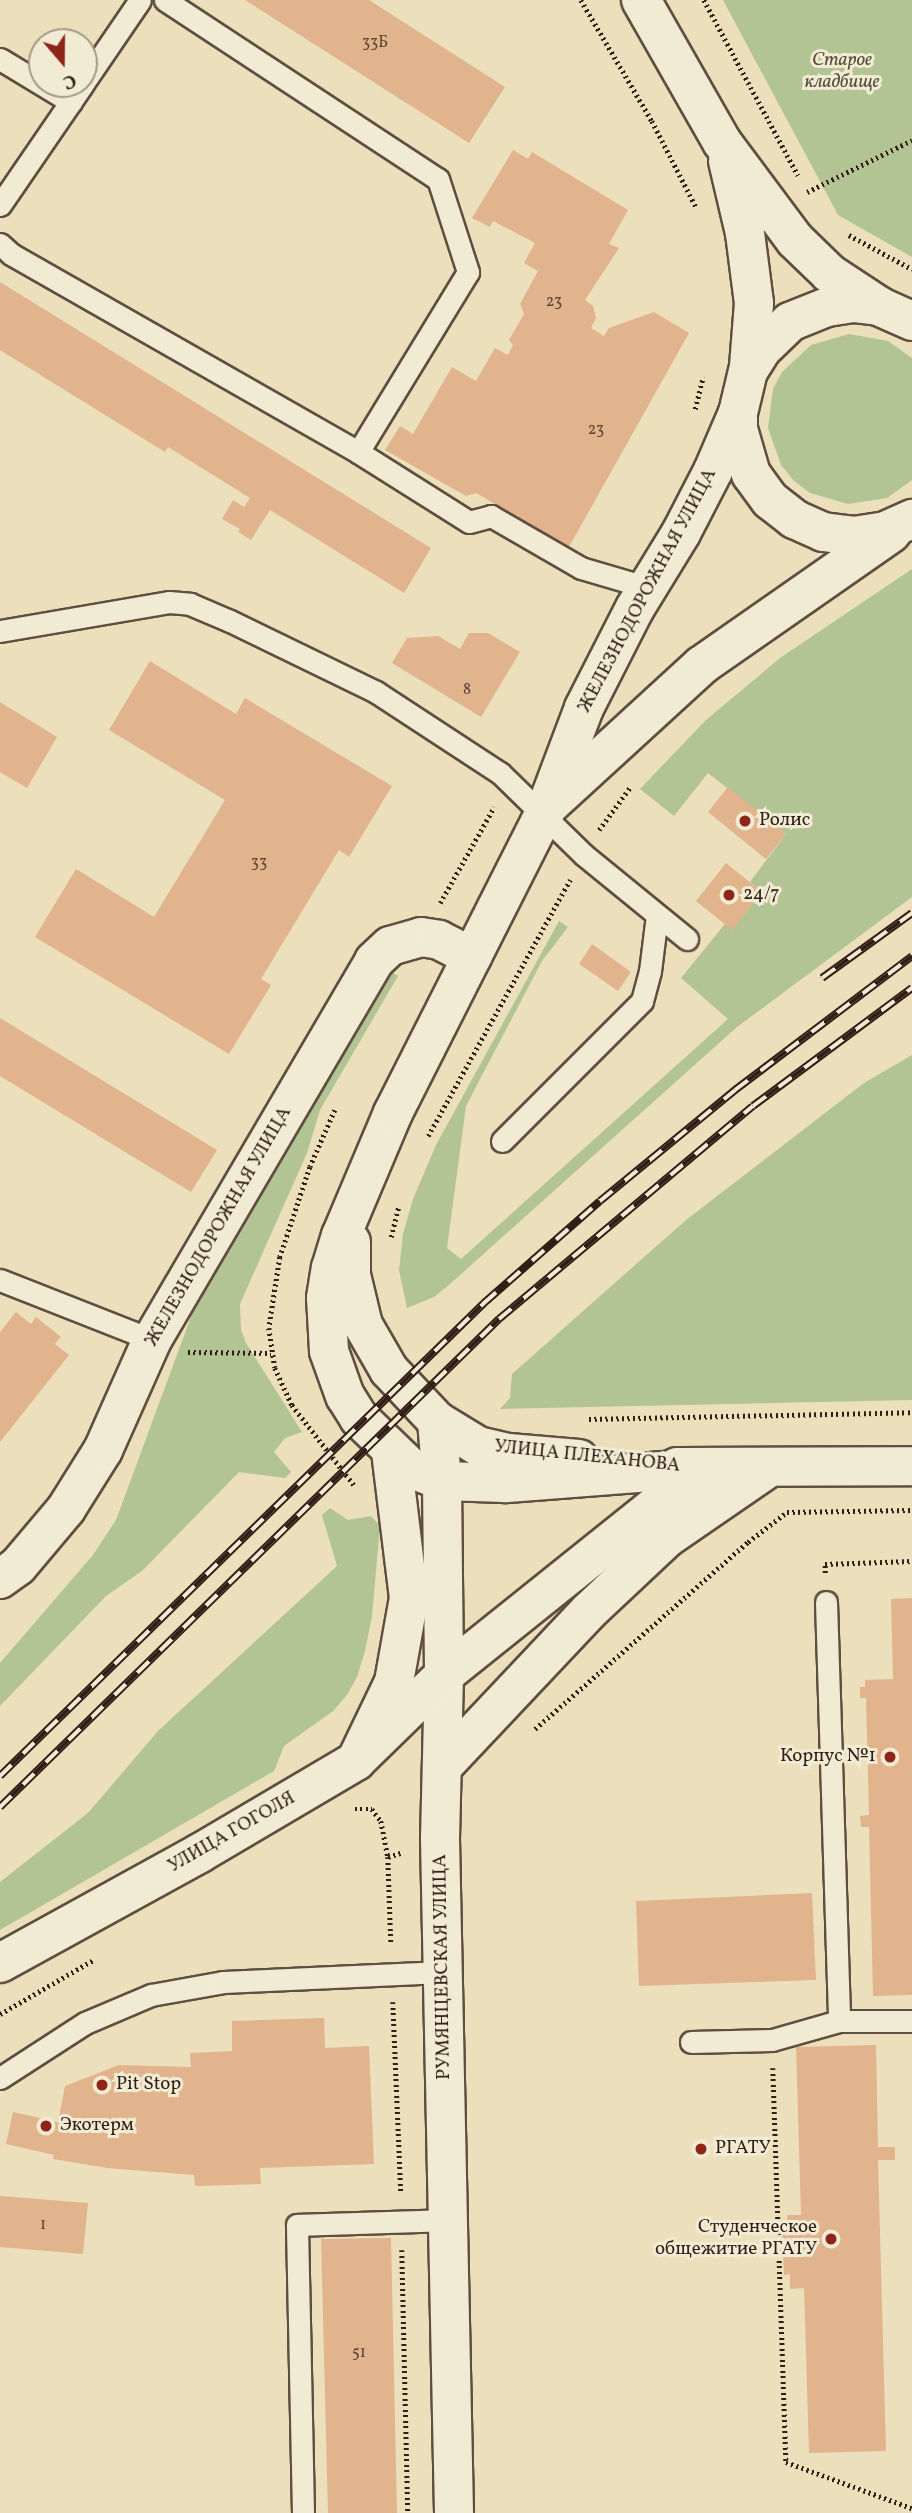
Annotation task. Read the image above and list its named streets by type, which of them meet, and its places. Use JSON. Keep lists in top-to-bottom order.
{
  "streets": {
    "main road": [
      "ЖЕЛЕЗНОДОРОЖНАЯ УЛИЦА",
      "УЛИЦА ПЛЕХАНОВА",
      "УЛИЦА ГОГОЛЯ",
      "РУМЯНЦЕВСКАЯ УЛИЦА"
    ]
  },
  "crossings": [
    ["ЖЕЛЕЗНОДОРОЖНАЯ УЛИЦА", "УЛИЦА ПЛЕХАНОВА"],
    ["ЖЕЛЕЗНОДОРОЖНАЯ УЛИЦА", "РУМЯНЦЕВСКАЯ УЛИЦА"],
    ["УЛИЦА ПЛЕХАНОВА", "УЛИЦА ГОГОЛЯ"],
    ["УЛИЦА ПЛЕХАНОВА", "РУМЯНЦЕВСКАЯ УЛИЦА"],
    ["УЛИЦА ГОГОЛЯ", "РУМЯНЦЕВСКАЯ УЛИЦА"]
  ],
  "parks": ["Старое кладбище"],
  "places": [
    "Ролис",
    "24/7",
    "Корпус №1",
    "Pit Stop",
    "Экотерм",
    "РГАТУ",
    "Студенческое общежитие РГАТУ"
  ],
  "house_numbers": [
    "33Б",
    "23",
    "23",
    "8",
    "33",
    "1",
    "51"
  ],
  "north": "bottom"
}
